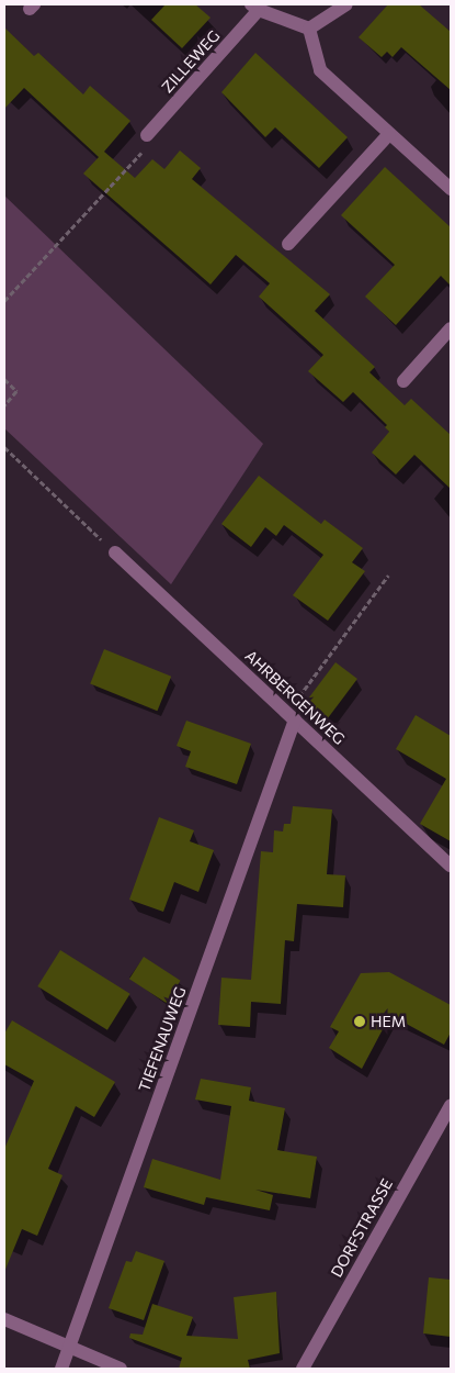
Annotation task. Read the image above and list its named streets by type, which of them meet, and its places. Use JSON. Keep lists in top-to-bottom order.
{
  "streets": {
    "street": [
      "ZILLEWEG",
      "AHRBERGENWEG",
      "TIEFENAUWEG",
      "DORFSTRASSE"
    ]
  },
  "crossings": [
    ["AHRBERGENWEG", "TIEFENAUWEG"]
  ],
  "places": ["HEM"]
}
